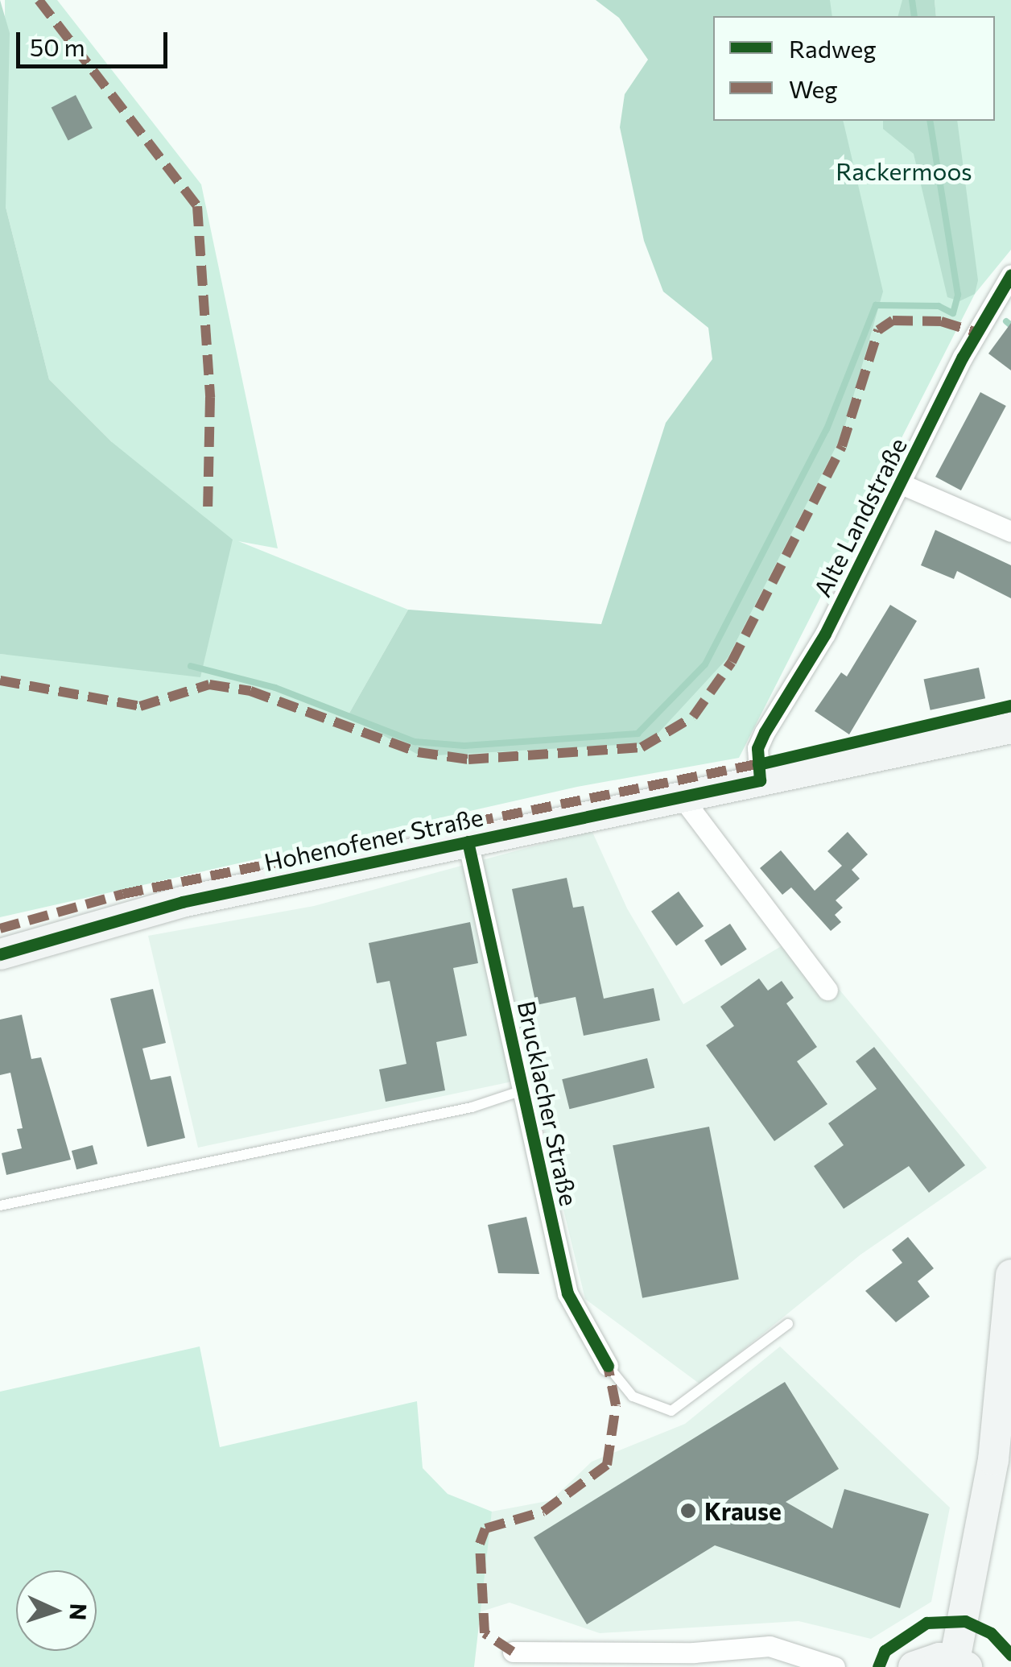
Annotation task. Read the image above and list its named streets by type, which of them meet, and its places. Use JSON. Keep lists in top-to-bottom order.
{
  "streets": {
    "main road": ["Hohenofener Straße"],
    "street": ["Alte Landstraße", "Brucklacher Straße"]
  },
  "crossings": [
    ["Alte Landstraße", "Hohenofener Straße"],
    ["Hohenofener Straße", "Brucklacher Straße"]
  ],
  "parks": ["Rackermoos"],
  "places": ["Krause"],
  "legend": ["Radweg", "Weg"],
  "scale_bar": "50 m",
  "north": "right"
}
